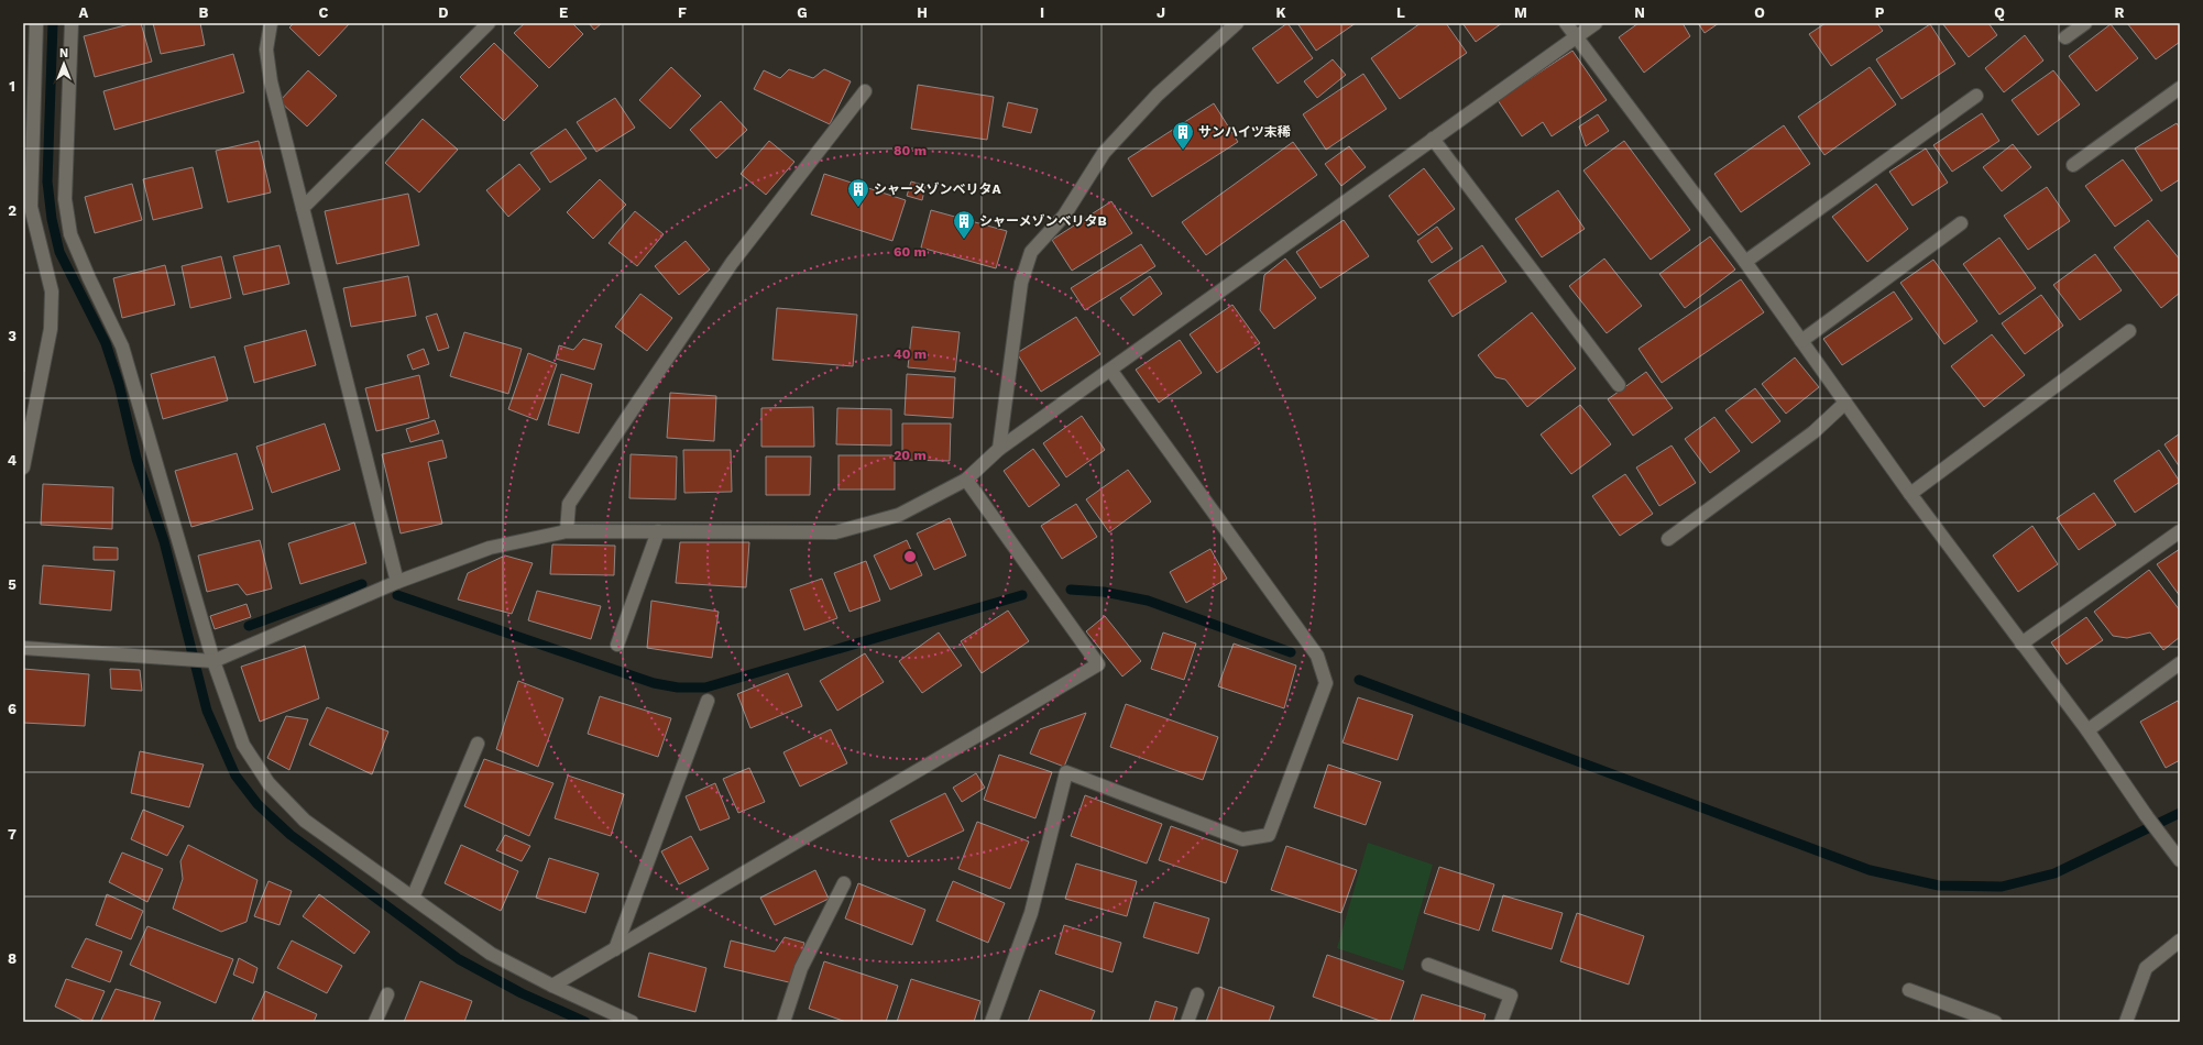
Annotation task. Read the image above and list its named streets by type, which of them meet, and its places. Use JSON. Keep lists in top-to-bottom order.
{
  "places": {
    "building": ["サンハイツ末稀", "シャーメゾンベリタA", "シャーメゾンベリタB"]
  },
  "north": "top",
  "grid": {
    "columns": [
      "A",
      "B",
      "C",
      "D",
      "E",
      "F",
      "G",
      "H",
      "I",
      "J",
      "K",
      "L",
      "M",
      "N",
      "O",
      "P",
      "Q",
      "R"
    ],
    "rows": [
      "1",
      "2",
      "3",
      "4",
      "5",
      "6",
      "7",
      "8"
    ]
  },
  "rings": [
    "80 m",
    "60 m",
    "40 m",
    "20 m"
  ]
}
